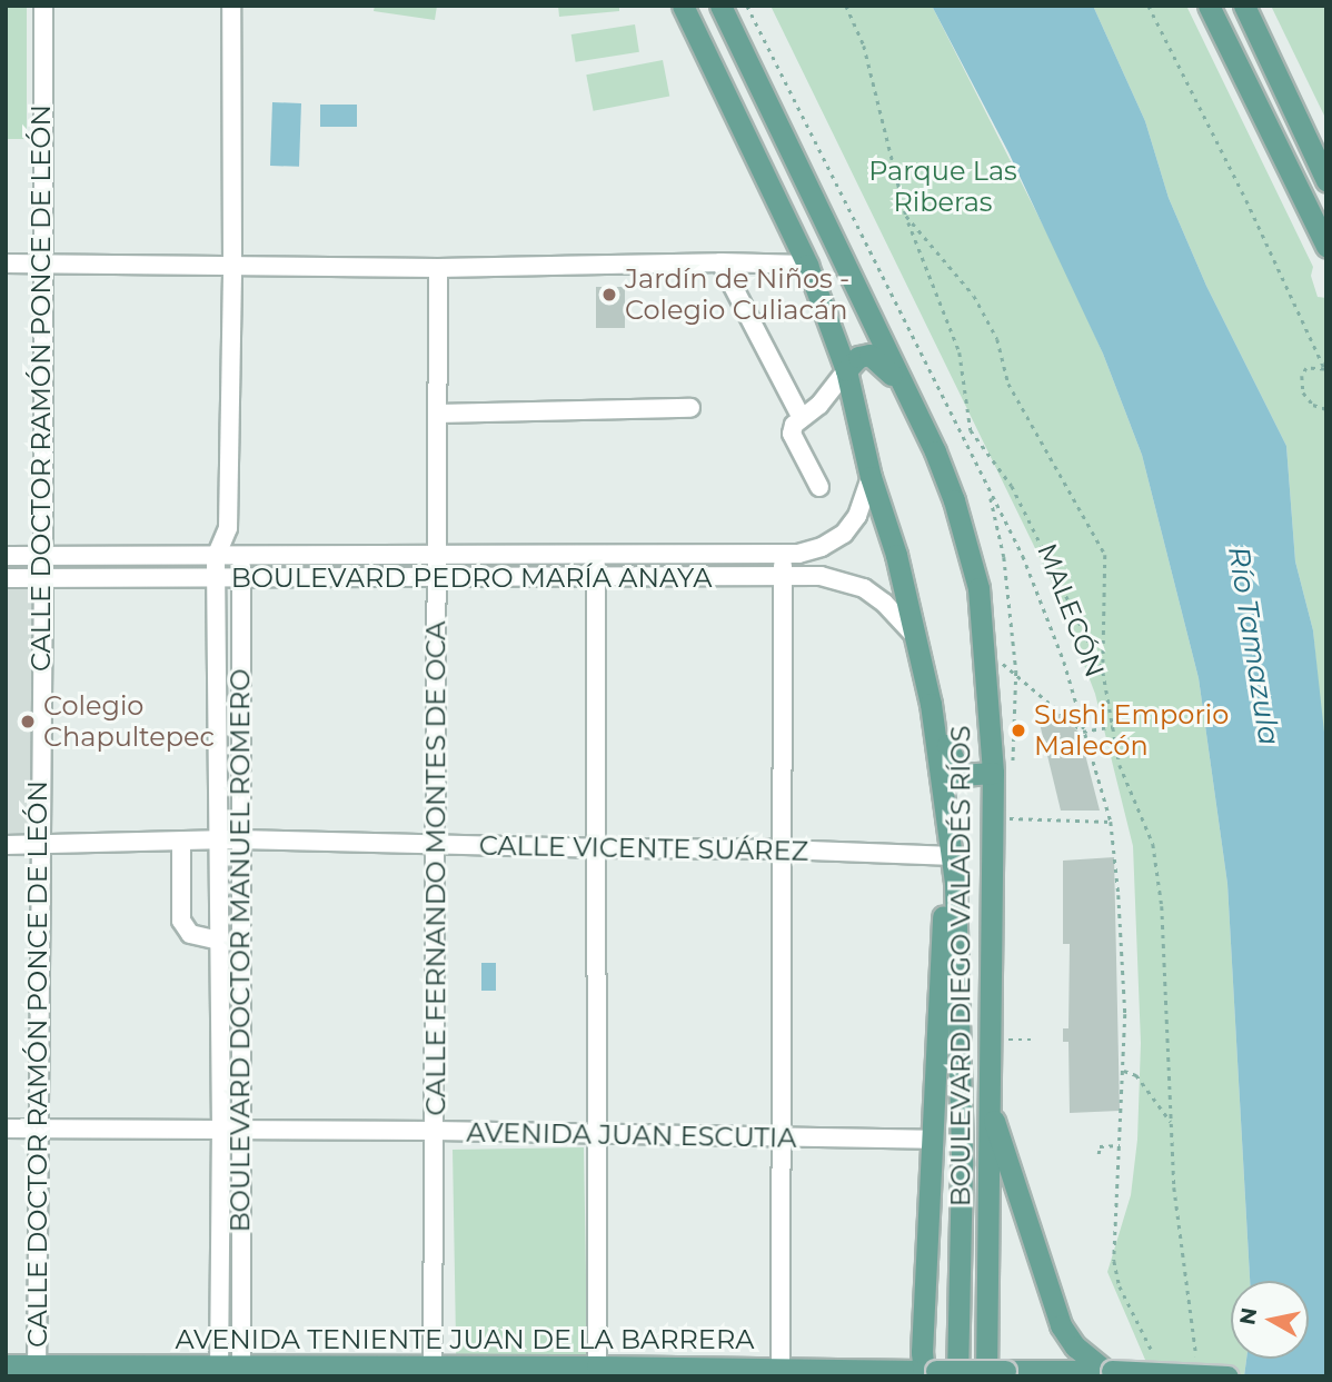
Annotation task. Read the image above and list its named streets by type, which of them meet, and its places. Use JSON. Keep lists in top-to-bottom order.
{
  "streets": {
    "main road": ["BOULEVARD DIEGO VALADÉS RÍOS", "AVENIDA TENIENTE JUAN DE LA BARRERA"],
    "street": [
      "CALLE DOCTOR RAMÓN PONCE DE LEÓN",
      "BOULEVARD PEDRO MARÍA ANAYA",
      "CALLE VICENTE SUÁREZ",
      "CALLE FERNANDO MONTES DE OCA",
      "BOULEVARD DOCTOR MANUEL ROMERO",
      "AVENIDA JUAN ESCUTIA"
    ],
    "path": ["MALECÓN"]
  },
  "crossings": [
    ["CALLE DOCTOR RAMÓN PONCE DE LEÓN", "BOULEVARD PEDRO MARÍA ANAYA"],
    ["CALLE DOCTOR RAMÓN PONCE DE LEÓN", "CALLE VICENTE SUÁREZ"],
    ["CALLE DOCTOR RAMÓN PONCE DE LEÓN", "AVENIDA JUAN ESCUTIA"],
    ["CALLE DOCTOR RAMÓN PONCE DE LEÓN", "AVENIDA TENIENTE JUAN DE LA BARRERA"],
    ["BOULEVARD PEDRO MARÍA ANAYA", "CALLE FERNANDO MONTES DE OCA"],
    ["BOULEVARD PEDRO MARÍA ANAYA", "BOULEVARD DOCTOR MANUEL ROMERO"],
    ["BOULEVARD PEDRO MARÍA ANAYA", "BOULEVARD DIEGO VALADÉS RÍOS"],
    ["CALLE VICENTE SUÁREZ", "CALLE FERNANDO MONTES DE OCA"],
    ["CALLE VICENTE SUÁREZ", "BOULEVARD DOCTOR MANUEL ROMERO"],
    ["CALLE VICENTE SUÁREZ", "BOULEVARD DIEGO VALADÉS RÍOS"],
    ["CALLE FERNANDO MONTES DE OCA", "AVENIDA JUAN ESCUTIA"],
    ["CALLE FERNANDO MONTES DE OCA", "AVENIDA TENIENTE JUAN DE LA BARRERA"],
    ["BOULEVARD DOCTOR MANUEL ROMERO", "AVENIDA JUAN ESCUTIA"],
    ["BOULEVARD DOCTOR MANUEL ROMERO", "AVENIDA TENIENTE JUAN DE LA BARRERA"],
    ["BOULEVARD DIEGO VALADÉS RÍOS", "AVENIDA TENIENTE JUAN DE LA BARRERA"]
  ],
  "water": ["Río Tamazula"],
  "parks": ["Parque Las Riberas"],
  "places": ["Jardín de Niños - Colegio Culiacán", "Colegio Chapultepec", "Sushi Emporio Malecón"],
  "north": "left"
}
